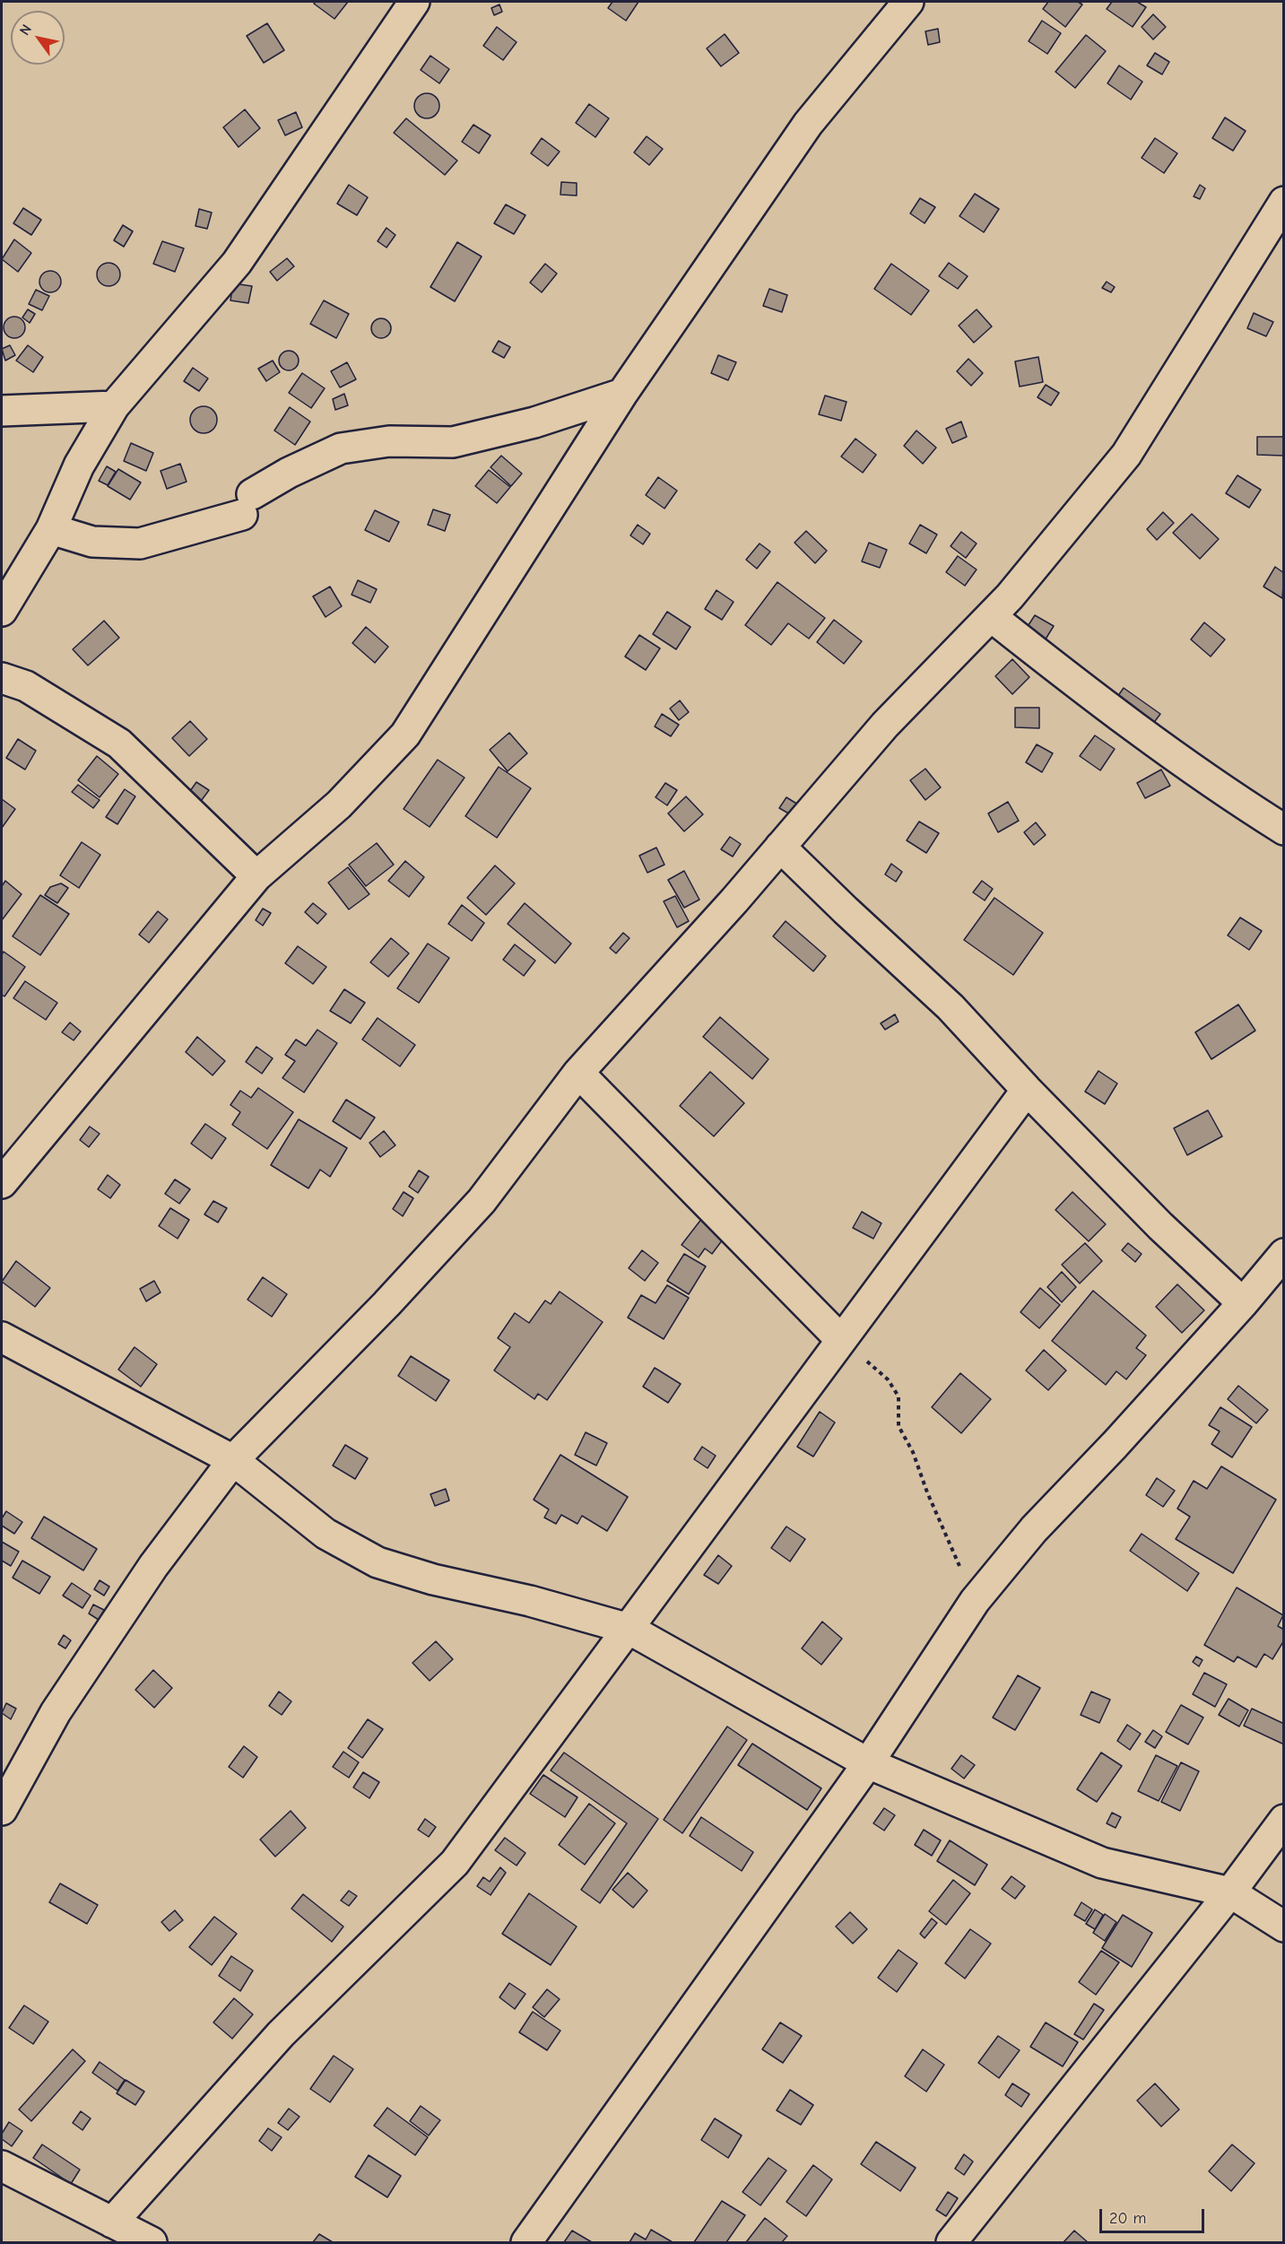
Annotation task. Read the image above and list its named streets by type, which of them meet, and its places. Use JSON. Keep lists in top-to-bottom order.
{
  "scale_bar": "20 m",
  "north": "top left"
}
